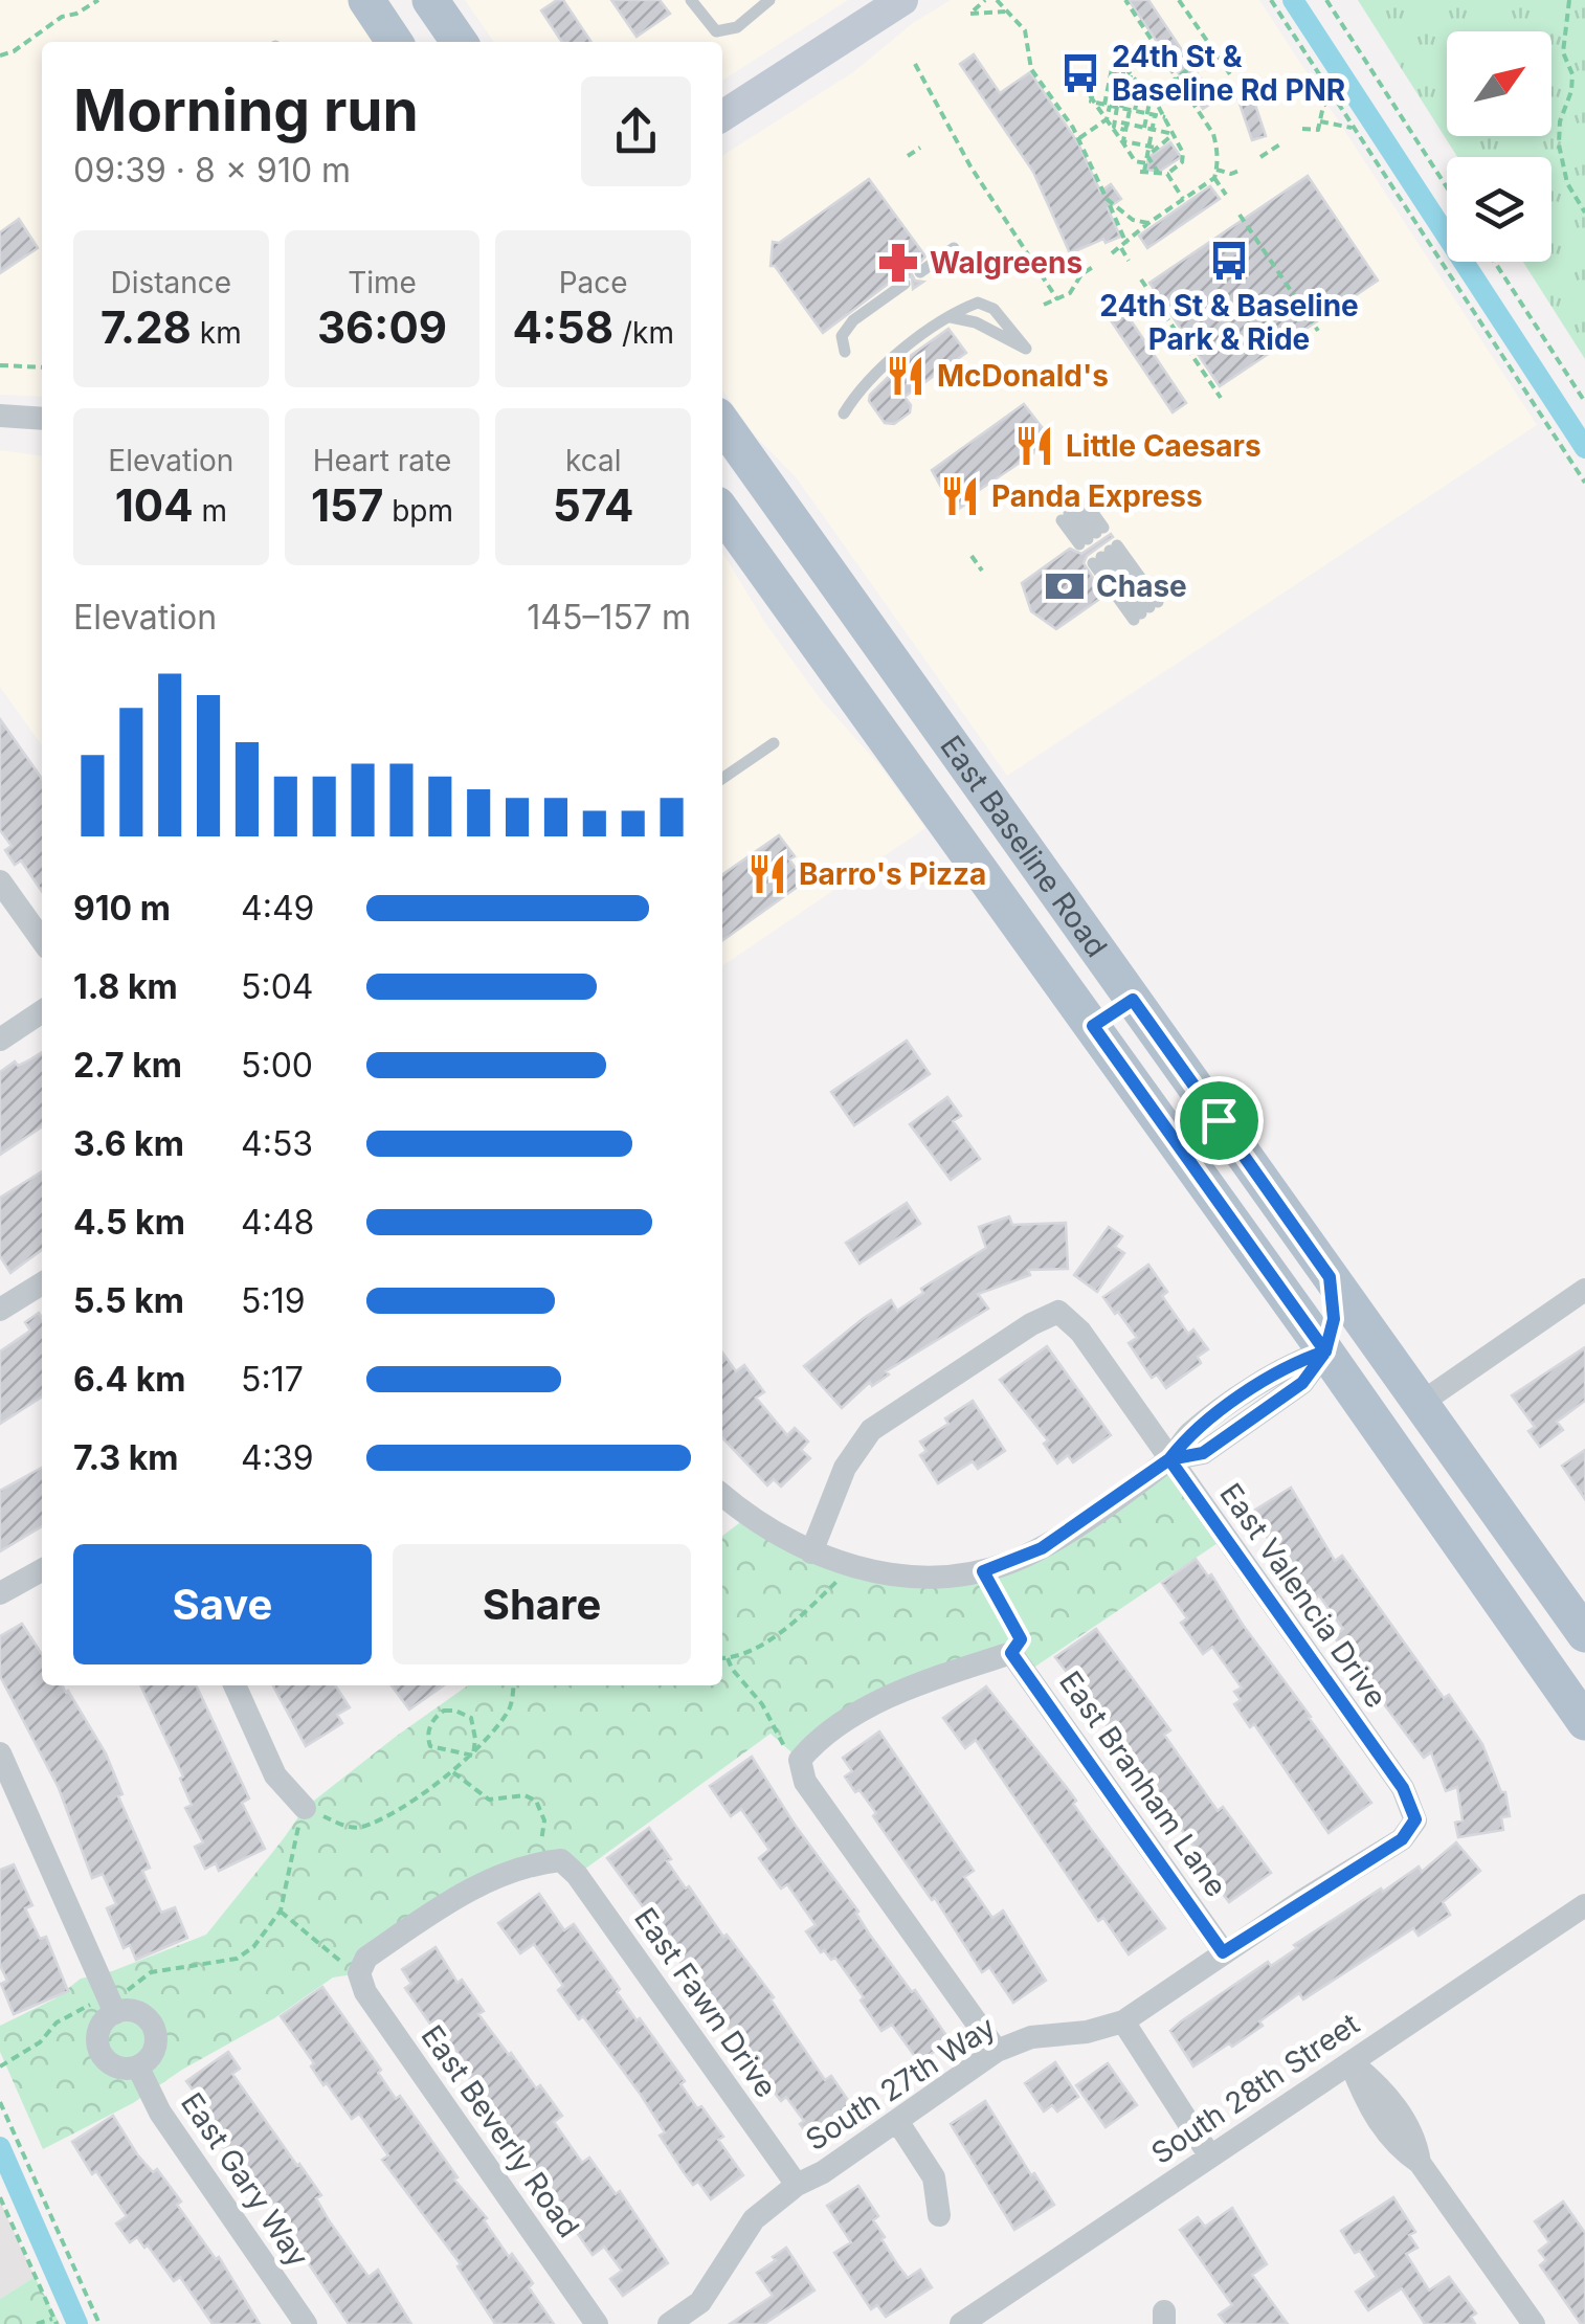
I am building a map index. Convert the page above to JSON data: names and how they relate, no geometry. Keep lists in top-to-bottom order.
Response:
{
  "streets": {
    "main road": ["East Baseline Road"],
    "street": [
      "East Valencia Drive",
      "East Branham Lane",
      "East Fawn Drive",
      "South 27th Way",
      "South 28th Street",
      "East Beverly Road",
      "East Gary Way"
    ]
  },
  "crossings": [
    ["East Valencia Drive", "South 27th Way"],
    ["East Branham Lane", "South 27th Way"],
    ["East Fawn Drive", "South 27th Way"]
  ],
  "places": {
    "bus stop": ["24th St & Baseline Rd PNR", "24th St & Baseline Park & Ride"],
    "pharmacy": ["Walgreens"],
    "restaurant": [
      "McDonald's",
      "Little Caesars",
      "Panda Express",
      "Barro's Pizza"
    ],
    "bank": ["Chase"]
  },
  "north": "top right",
  "page": {
    "heading": ["Morning run", "09:39 · 8 × 910 m"],
    "stats": [
      ["Distance", "7.28 km"],
      ["Time", "36:09"],
      ["Pace", "4:58 /km"],
      ["Elevation", "104 m"],
      ["Heart rate", "157 bpm"],
      ["kcal", "574"]
    ],
    "chart": ["Elevation", "145–157 m"],
    "list": [
      {
        "name": "910 m",
        "note": "4:49"
      },
      {
        "name": "1.8 km",
        "note": "5:04"
      },
      {
        "name": "2.7 km",
        "note": "5:00"
      },
      {
        "name": "3.6 km",
        "note": "4:53"
      },
      {
        "name": "4.5 km",
        "note": "4:48"
      },
      {
        "name": "5.5 km",
        "note": "5:19"
      },
      {
        "name": "6.4 km",
        "note": "5:17"
      },
      {
        "name": "7.3 km",
        "note": "4:39"
      }
    ],
    "buttons": ["Save", "Share"]
  }
}
